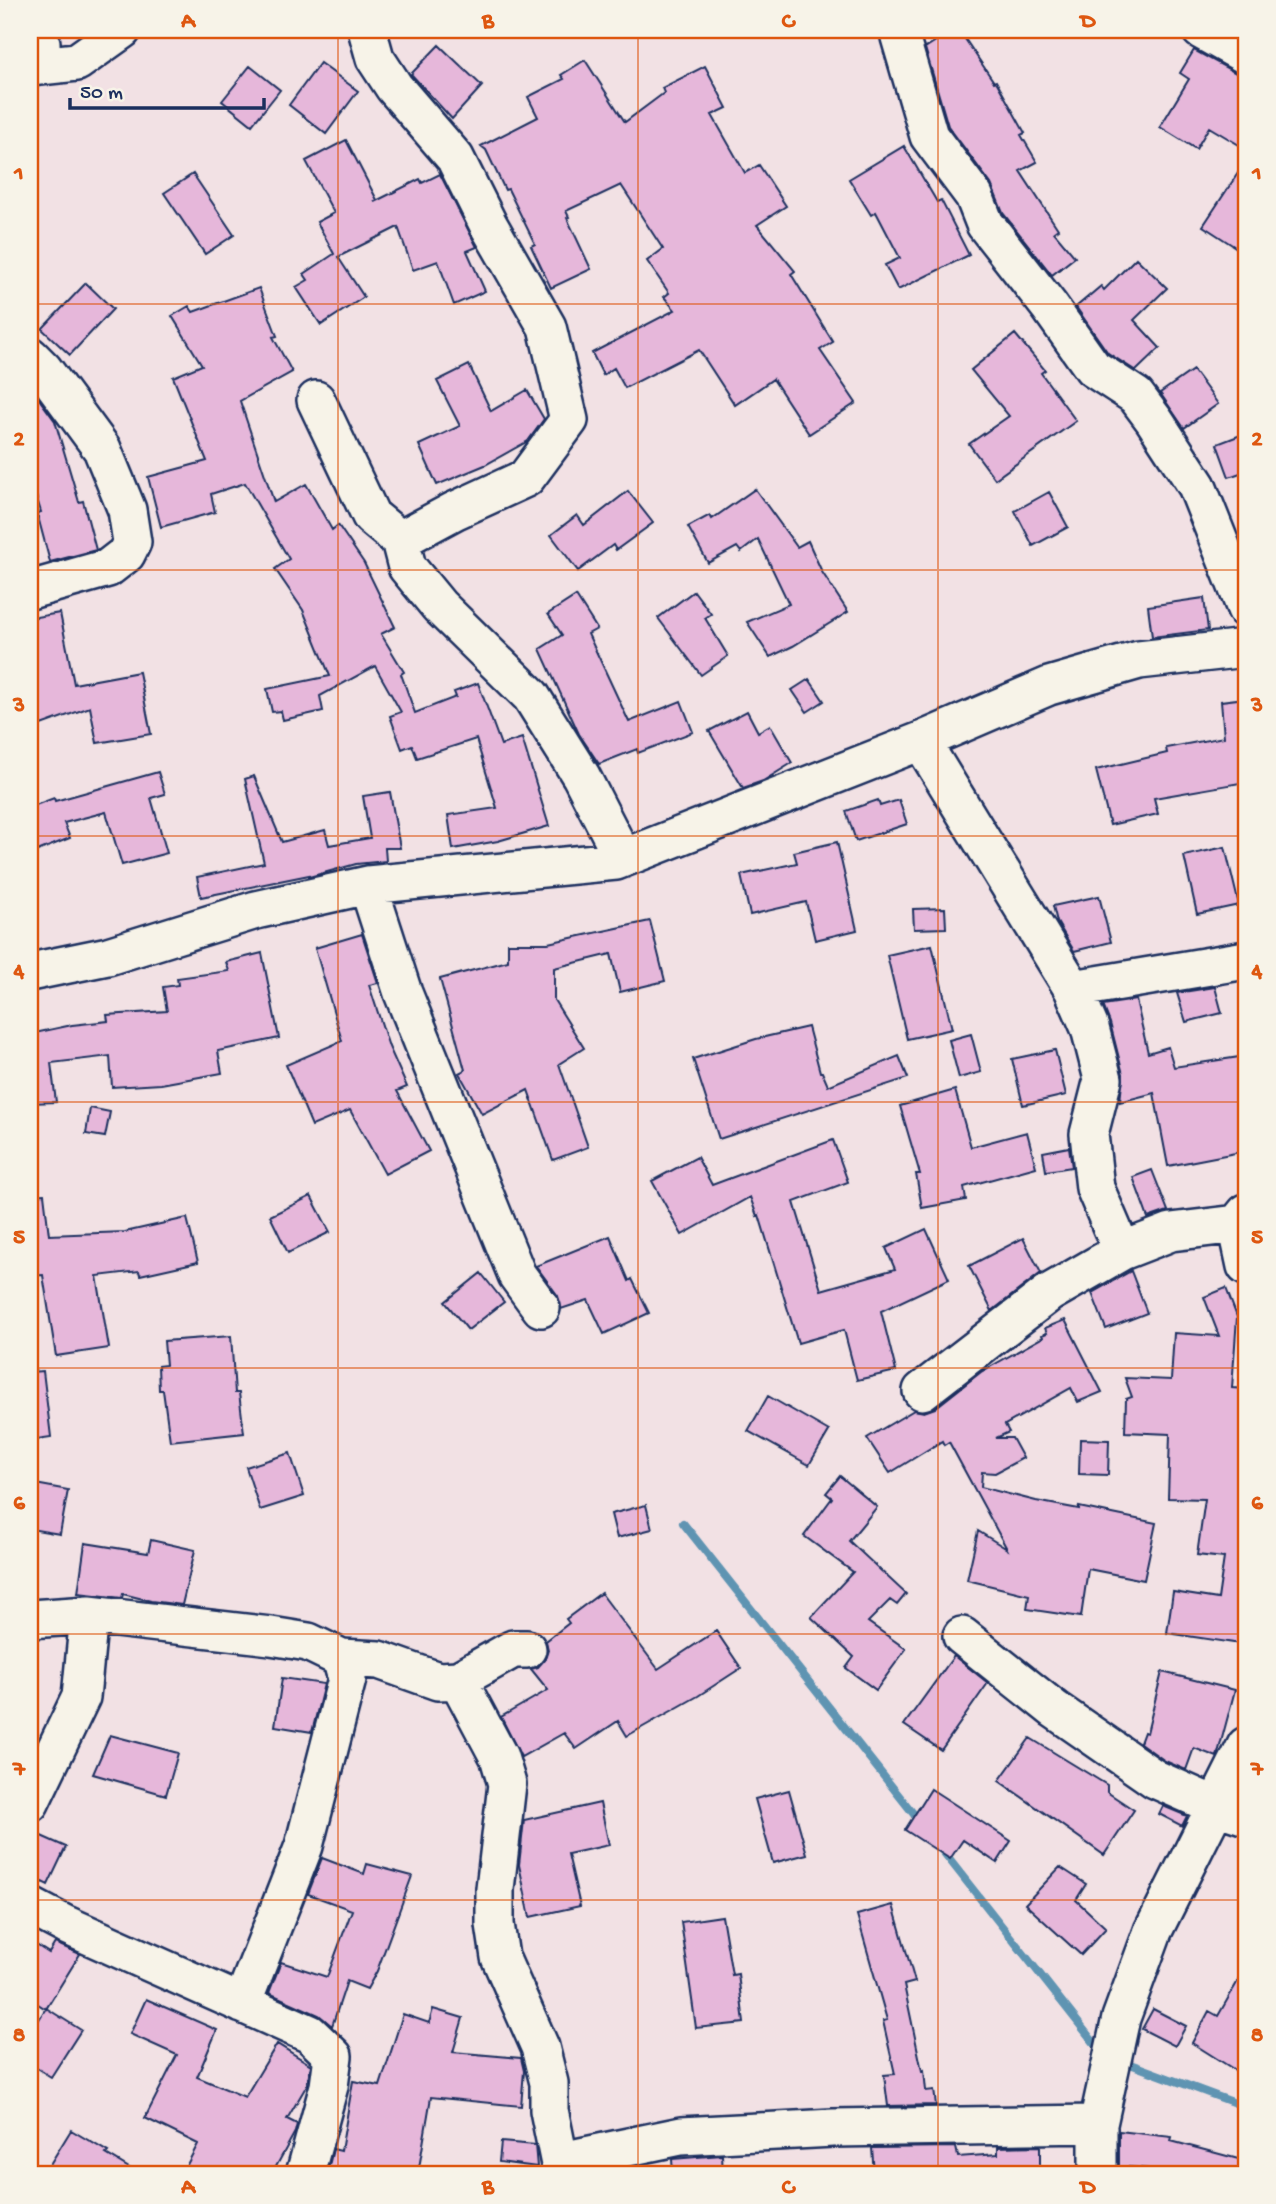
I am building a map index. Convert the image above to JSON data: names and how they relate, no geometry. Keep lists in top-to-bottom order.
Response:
{
  "scale_bar": "50 m",
  "grid": {
    "columns": [
      "A",
      "B",
      "C",
      "D"
    ],
    "rows": [
      "1",
      "2",
      "3",
      "4",
      "5",
      "6",
      "7",
      "8"
    ]
  }
}
